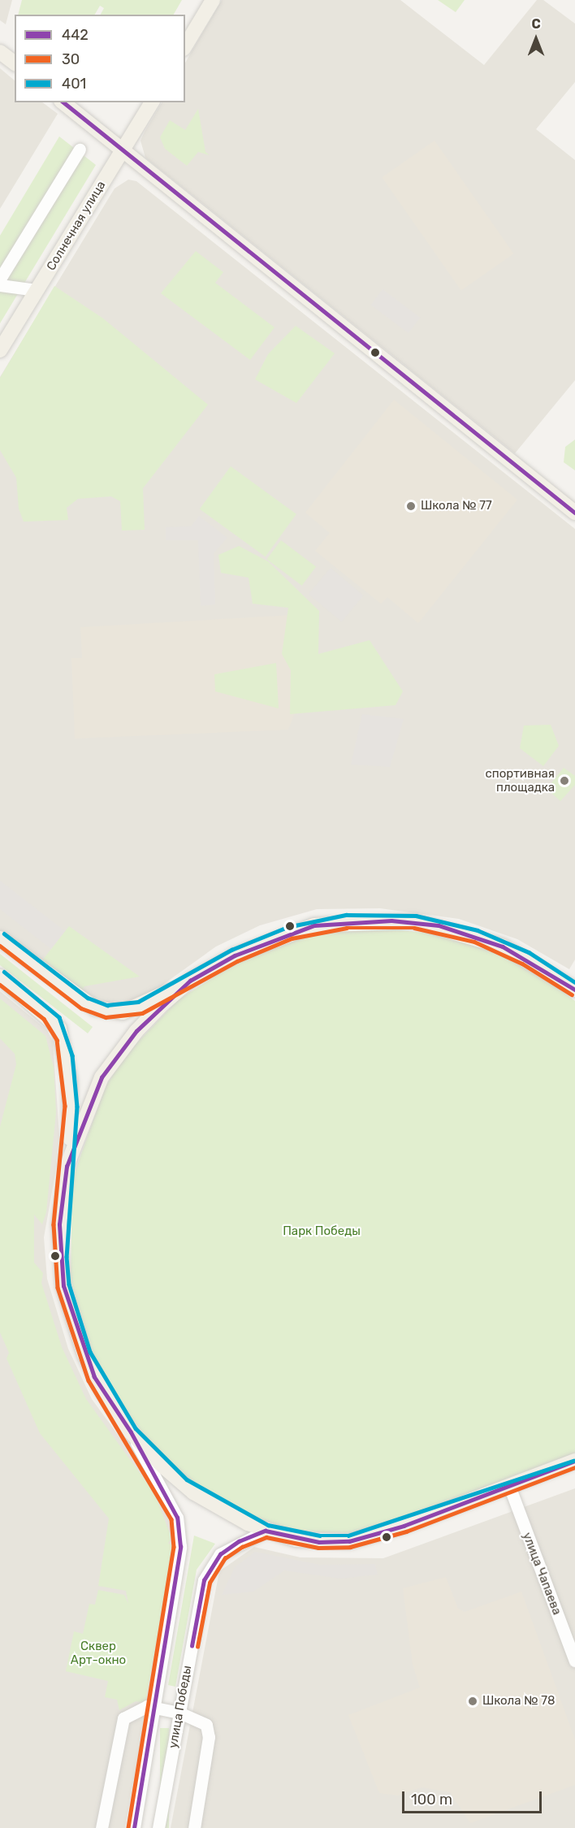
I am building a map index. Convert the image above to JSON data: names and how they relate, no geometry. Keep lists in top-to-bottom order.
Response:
{
  "streets": {
    "main road": ["Солнечная улица"],
    "street": ["улица Чапаева", "улица Победы"]
  },
  "parks": ["Парк Победы", "Сквер Арт-окно"],
  "places": ["Школа № 77", "спортивная площадка", "Школа № 78"],
  "lines": ["transit line 442", "transit line 401", "transit line 30"],
  "legend": ["442", "30", "401"],
  "scale_bar": "100 m",
  "north": "top"
}
